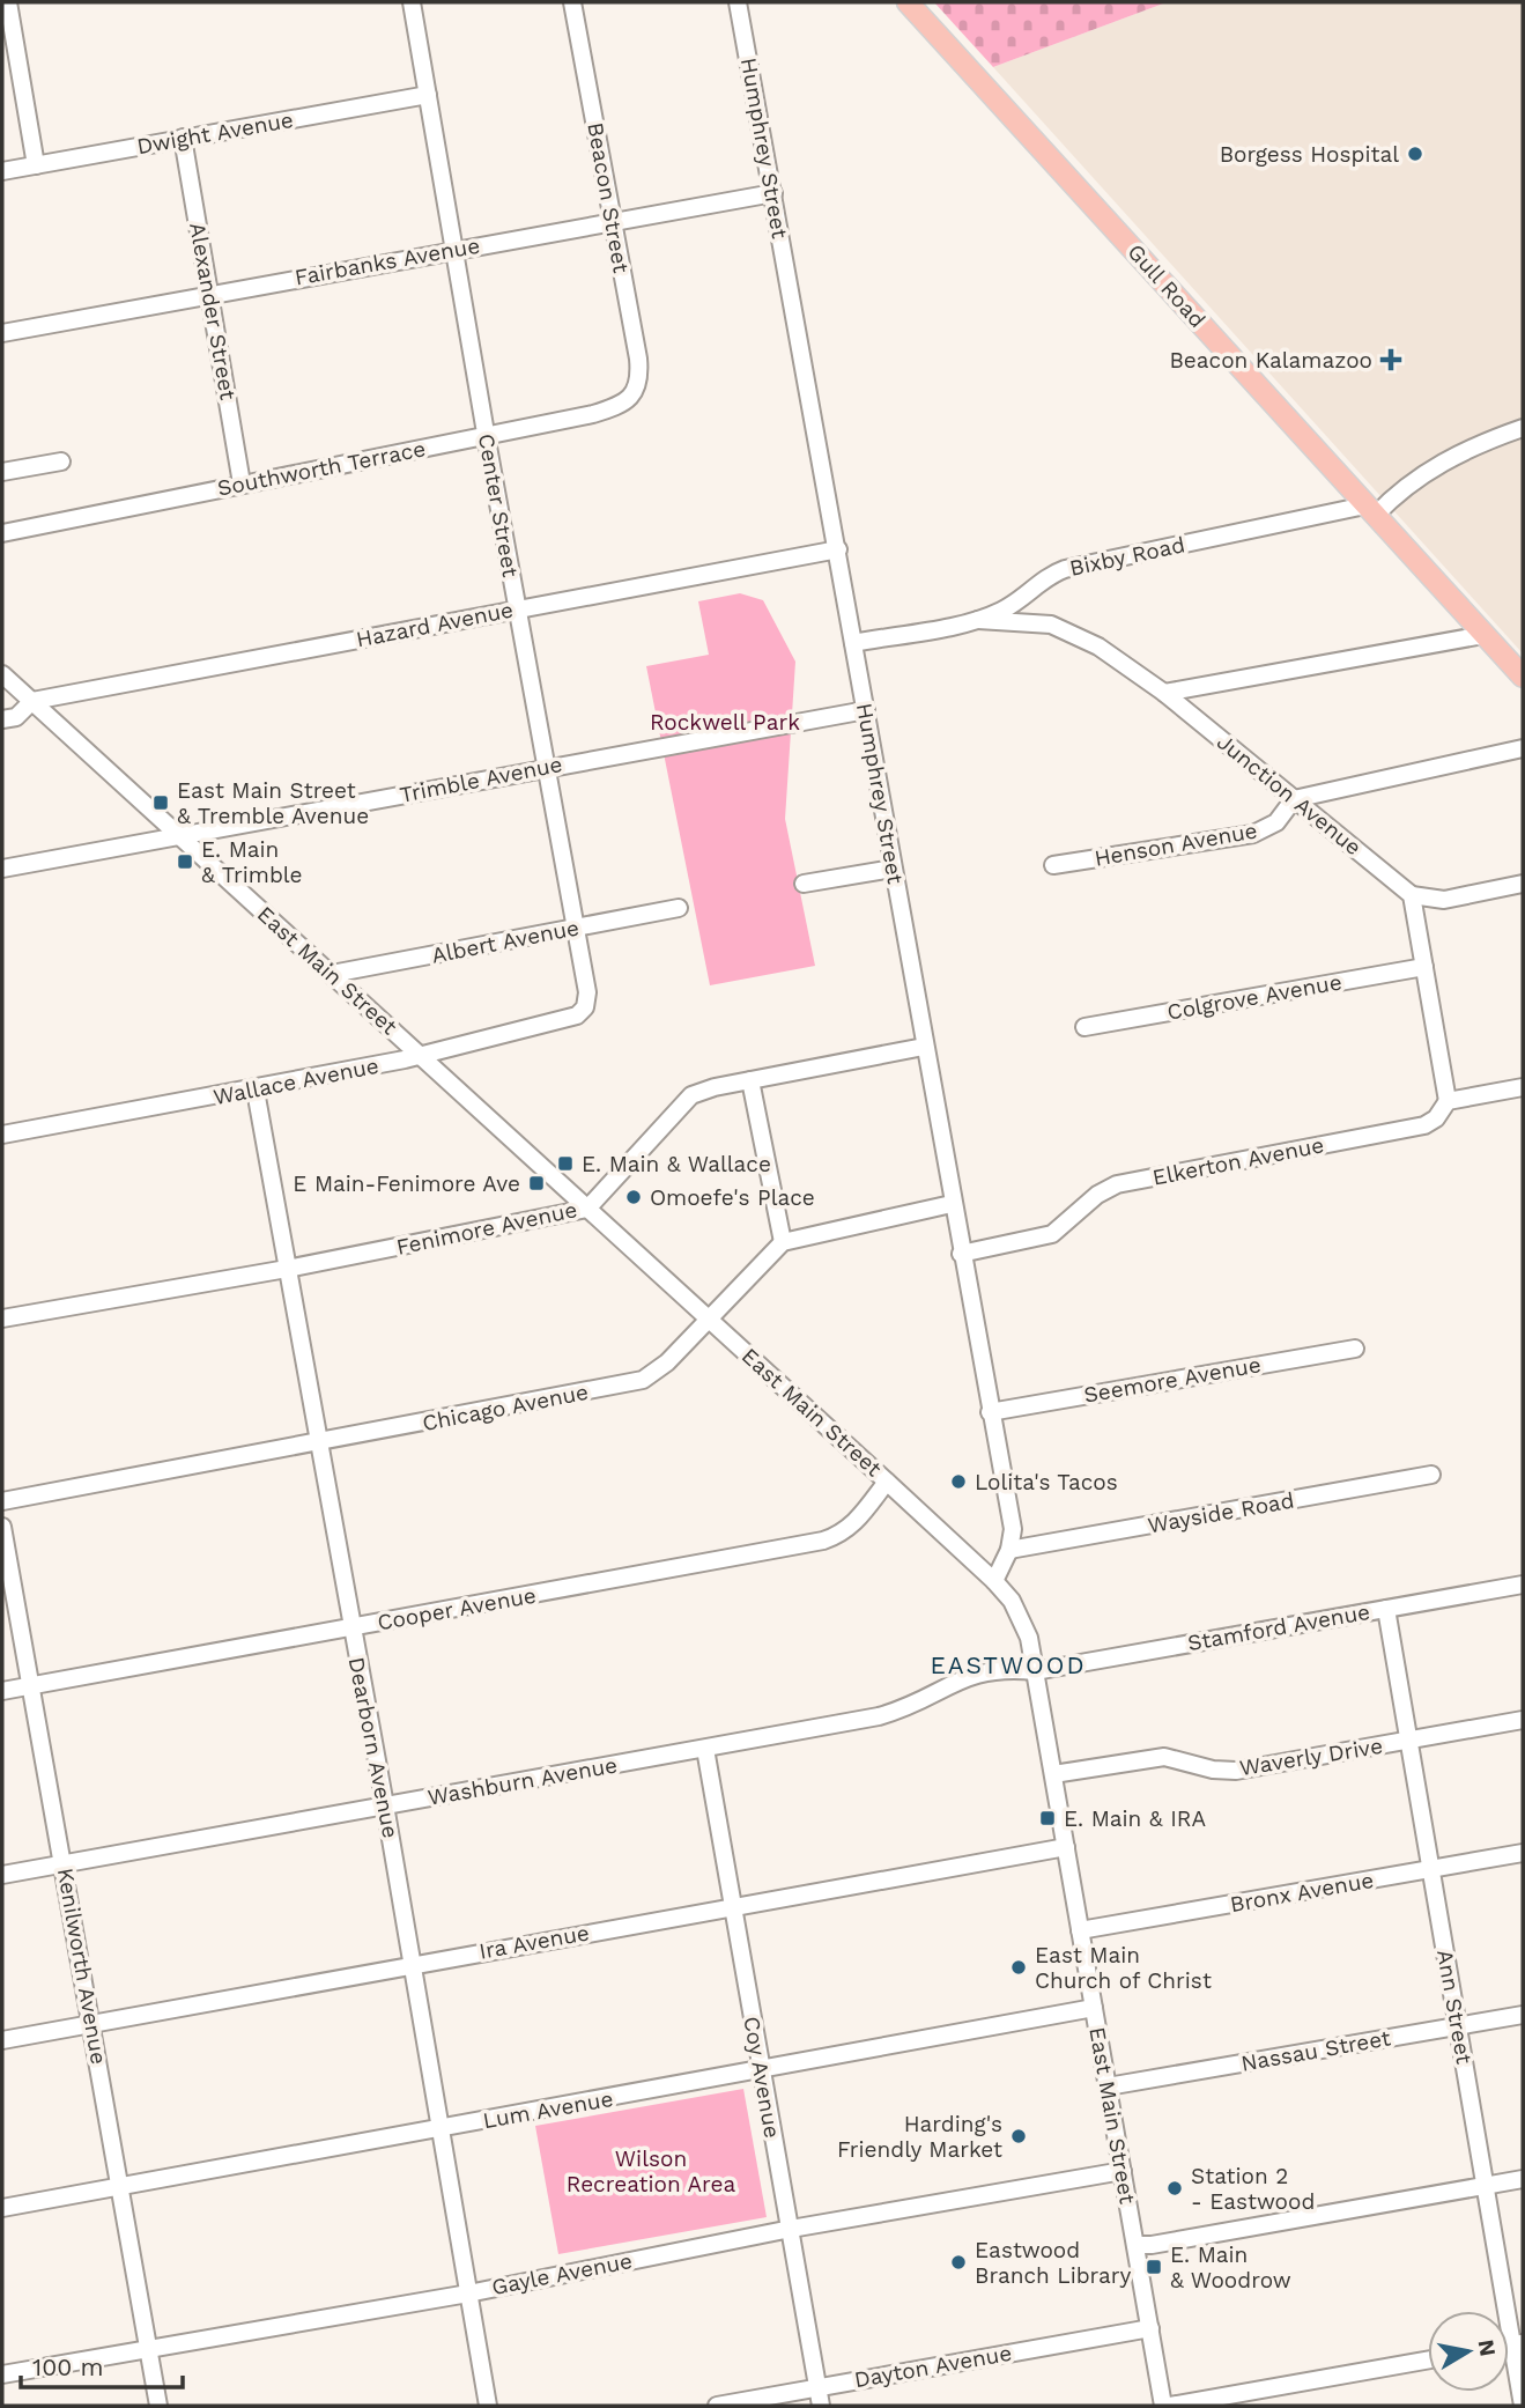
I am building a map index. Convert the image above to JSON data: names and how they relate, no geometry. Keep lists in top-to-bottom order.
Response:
{
  "streets": {
    "main road": ["Gull Road"],
    "street": [
      "Dwight Avenue",
      "Humphrey Street",
      "Beacon Street",
      "Fairbanks Avenue",
      "Alexander Street",
      "Southworth Terrace",
      "Center Street",
      "Bixby Road",
      "Hazard Avenue",
      "Trimble Avenue",
      "Junction Avenue",
      "Henson Avenue",
      "Albert Avenue",
      "East Main Street",
      "Colgrove Avenue",
      "Wallace Avenue",
      "Elkerton Avenue",
      "Fenimore Avenue",
      "Seemore Avenue",
      "Chicago Avenue",
      "Wayside Road",
      "Cooper Avenue",
      "Stamford Avenue",
      "Dearborn Avenue",
      "Waverly Drive",
      "Washburn Avenue",
      "Bronx Avenue",
      "Ira Avenue",
      "Kenilworth Avenue",
      "Ann Street",
      "Nassau Street",
      "Coy Avenue",
      "Lum Avenue",
      "Gayle Avenue",
      "Dayton Avenue"
    ]
  },
  "crossings": [
    ["Dwight Avenue", "Alexander Street"],
    ["Dwight Avenue", "Center Street"],
    ["Humphrey Street", "Fairbanks Avenue"],
    ["Humphrey Street", "Bixby Road"],
    ["Humphrey Street", "Hazard Avenue"],
    ["Humphrey Street", "Trimble Avenue"],
    ["Humphrey Street", "East Main Street"],
    ["Humphrey Street", "Elkerton Avenue"],
    ["Humphrey Street", "Fenimore Avenue"],
    ["Humphrey Street", "Seemore Avenue"],
    ["Humphrey Street", "Wayside Road"],
    ["Beacon Street", "Fairbanks Avenue"],
    ["Beacon Street", "Southworth Terrace"],
    ["Fairbanks Avenue", "Alexander Street"],
    ["Fairbanks Avenue", "Center Street"],
    ["Gull Road", "Bixby Road"],
    ["Alexander Street", "Southworth Terrace"],
    ["Southworth Terrace", "Center Street"],
    ["Center Street", "Hazard Avenue"],
    ["Center Street", "Trimble Avenue"],
    ["Center Street", "Albert Avenue"],
    ["Center Street", "Wallace Avenue"],
    ["Bixby Road", "Junction Avenue"],
    ["Hazard Avenue", "East Main Street"],
    ["Trimble Avenue", "East Main Street"],
    ["Junction Avenue", "Henson Avenue"],
    ["Albert Avenue", "East Main Street"],
    ["East Main Street", "Wallace Avenue"],
    ["East Main Street", "Fenimore Avenue"],
    ["East Main Street", "Chicago Avenue"],
    ["East Main Street", "Cooper Avenue"],
    ["East Main Street", "Stamford Avenue"],
    ["East Main Street", "Waverly Drive"],
    ["East Main Street", "Washburn Avenue"],
    ["East Main Street", "Bronx Avenue"],
    ["East Main Street", "Ira Avenue"],
    ["East Main Street", "Nassau Street"],
    ["East Main Street", "Lum Avenue"],
    ["East Main Street", "Gayle Avenue"],
    ["East Main Street", "Dayton Avenue"],
    ["Wallace Avenue", "Dearborn Avenue"],
    ["Fenimore Avenue", "Dearborn Avenue"],
    ["Chicago Avenue", "Dearborn Avenue"],
    ["Cooper Avenue", "Dearborn Avenue"],
    ["Cooper Avenue", "Kenilworth Avenue"],
    ["Stamford Avenue", "Washburn Avenue"],
    ["Stamford Avenue", "Ann Street"],
    ["Dearborn Avenue", "Washburn Avenue"],
    ["Dearborn Avenue", "Ira Avenue"],
    ["Dearborn Avenue", "Lum Avenue"],
    ["Dearborn Avenue", "Gayle Avenue"],
    ["Waverly Drive", "Ann Street"],
    ["Washburn Avenue", "Kenilworth Avenue"],
    ["Washburn Avenue", "Coy Avenue"],
    ["Bronx Avenue", "Ann Street"],
    ["Ira Avenue", "Kenilworth Avenue"],
    ["Ira Avenue", "Coy Avenue"],
    ["Kenilworth Avenue", "Lum Avenue"],
    ["Kenilworth Avenue", "Gayle Avenue"],
    ["Ann Street", "Nassau Street"],
    ["Coy Avenue", "Lum Avenue"],
    ["Coy Avenue", "Gayle Avenue"],
    ["Coy Avenue", "Dayton Avenue"]
  ],
  "districts": ["EASTWOOD"],
  "parks": ["Rockwell Park", "Wilson Recreation Area"],
  "places": {
    "other": [
      "Borgess Hospital",
      "Omoefe's Place",
      "Lolita's Tacos",
      "East Main Church of Christ",
      "Harding's Friendly Market",
      "Station 2 - Eastwood",
      "Eastwood Branch Library"
    ],
    "health": ["Beacon Kalamazoo"],
    "transit": [
      "East Main Street & Tremble Avenue",
      "E. Main & Trimble",
      "E. Main & Wallace",
      "E Main-Fenimore Ave",
      "E. Main & IRA",
      "E. Main & Woodrow"
    ]
  },
  "scale_bar": "100 m",
  "north": "right"
}
